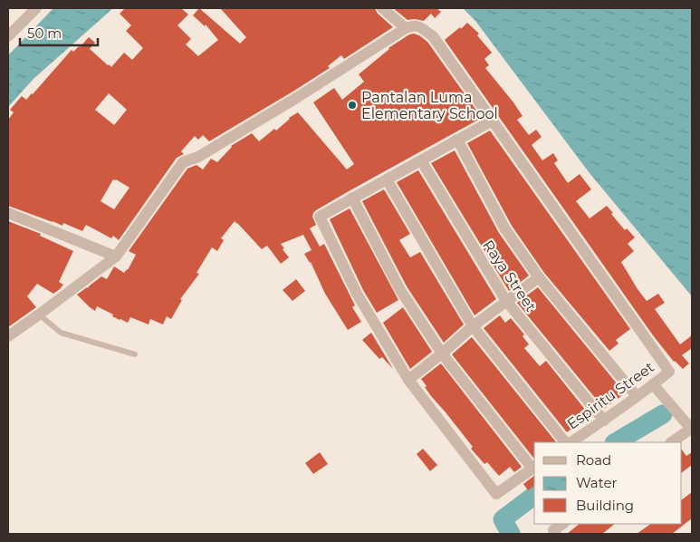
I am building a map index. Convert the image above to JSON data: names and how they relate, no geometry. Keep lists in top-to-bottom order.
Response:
{
  "streets": {
    "street": ["Raya Street", "Espiritu Street"]
  },
  "crossings": [
    ["Raya Street", "Espiritu Street"]
  ],
  "places": ["Pantalan Luma Elementary School"],
  "legend": ["Road", "Water", "Building"],
  "scale_bar": "50 m"
}
